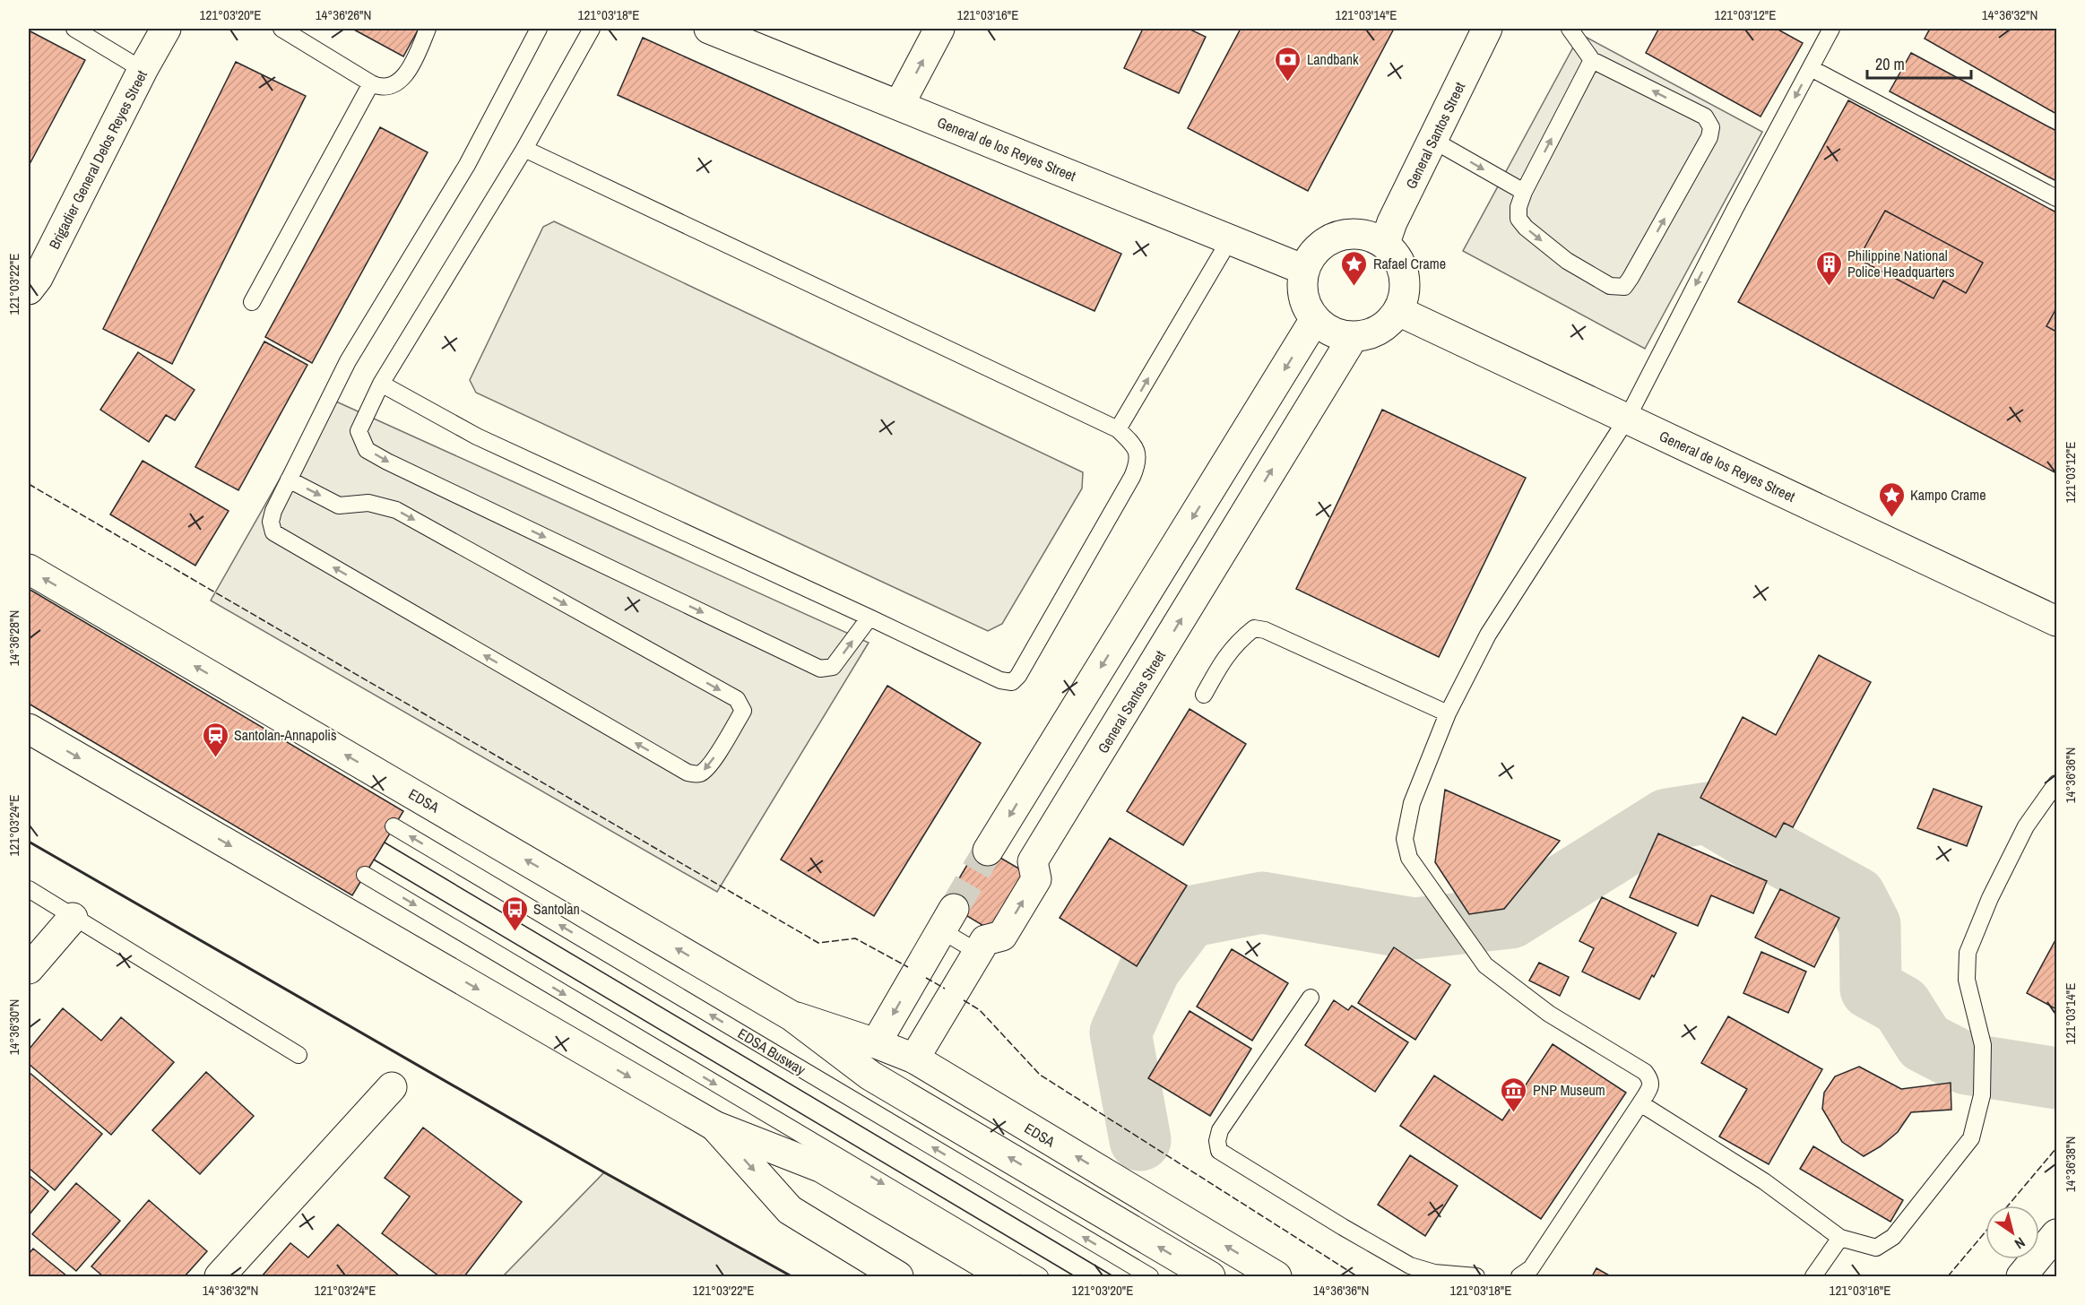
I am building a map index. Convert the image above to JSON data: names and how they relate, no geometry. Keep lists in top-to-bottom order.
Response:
{
  "streets": {
    "main road": [
      "General Santos Street",
      "General de los Reyes Street",
      "Brigadier General Delos Reyes Street",
      "EDSA"
    ],
    "lane": ["EDSA Busway"]
  },
  "crossings": [
    ["General Santos Street", "General de los Reyes Street"],
    ["General Santos Street", "EDSA"]
  ],
  "places": {
    "bank": ["Landbank"],
    "place": ["Rafael Crame", "Kampo Crame"],
    "building": ["Philippine National Police Headquarters"],
    "station": ["Santolan-Annapolis"],
    "bus stop": ["Santolan"],
    "museum": ["PNP Museum"]
  },
  "scale_bar": "20 m",
  "north": "bottom right",
  "coordinates": [
    "121°03'20\"E",
    "14°36'26\"N",
    "121°03'18\"E",
    "121°03'16\"E",
    "121°03'14\"E",
    "121°03'12\"E",
    "14°36'32\"N",
    "121°03'22\"E",
    "14°36'28\"N",
    "14°36'36\"N",
    "121°03'24\"E",
    "14°36'30\"N",
    "14°36'38\"N"
  ]
}
